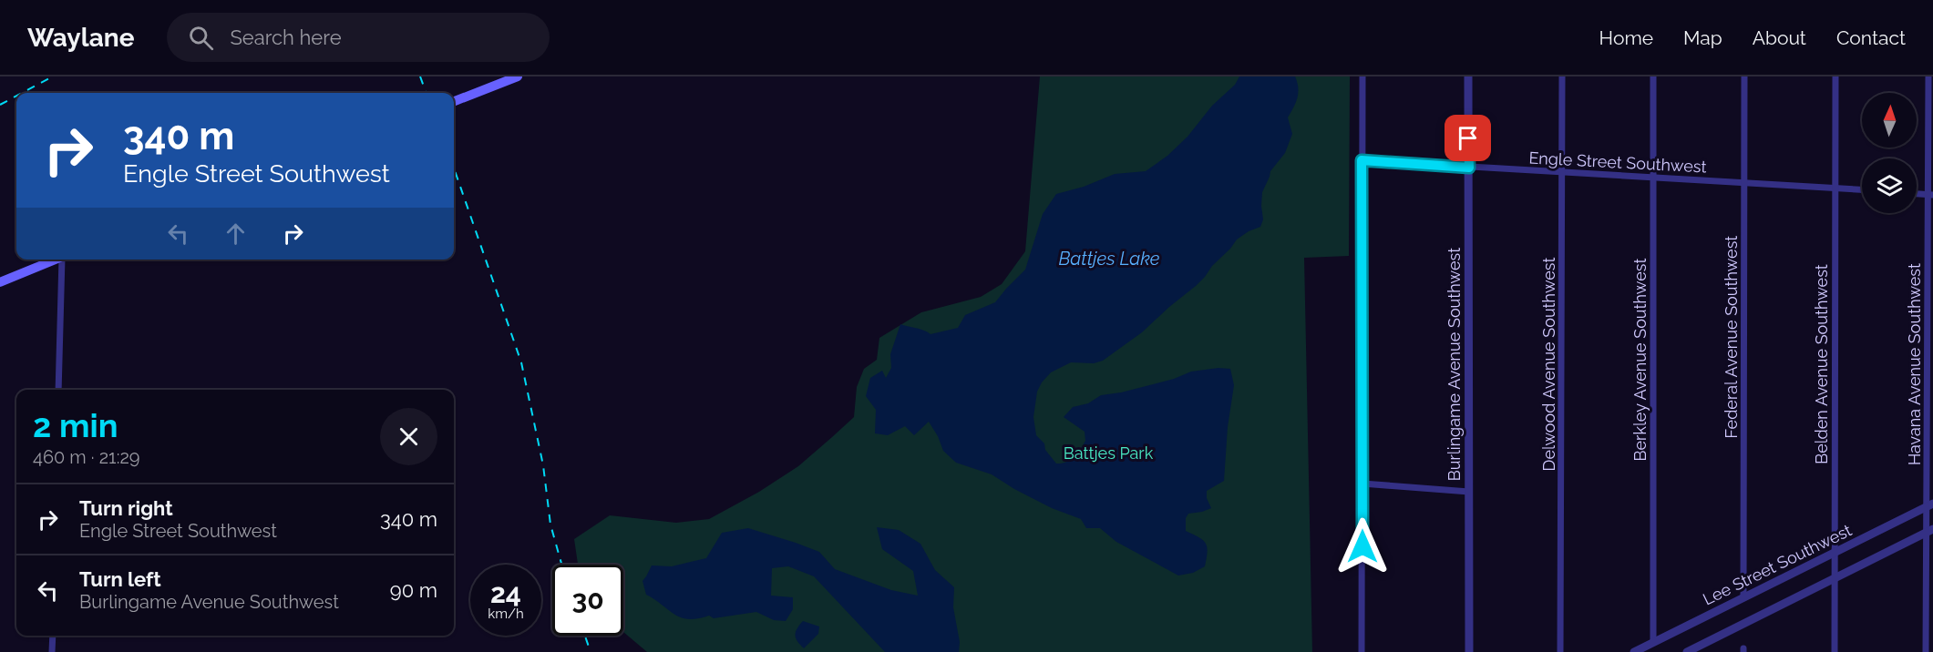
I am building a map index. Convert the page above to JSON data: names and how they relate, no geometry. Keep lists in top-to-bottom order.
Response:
{
  "streets": {
    "street": [
      "Engle Street Southwest",
      "Federal Avenue Southwest",
      "Berkley Avenue Southwest",
      "Burlingame Avenue Southwest",
      "Delwood Avenue Southwest",
      "Belden Avenue Southwest",
      "Havana Avenue Southwest",
      "Lee Street Southwest"
    ]
  },
  "crossings": [
    ["Engle Street Southwest", "Federal Avenue Southwest"],
    ["Engle Street Southwest", "Berkley Avenue Southwest"],
    ["Engle Street Southwest", "Burlingame Avenue Southwest"],
    ["Engle Street Southwest", "Delwood Avenue Southwest"],
    ["Engle Street Southwest", "Belden Avenue Southwest"],
    ["Federal Avenue Southwest", "Lee Street Southwest"],
    ["Berkley Avenue Southwest", "Lee Street Southwest"],
    ["Belden Avenue Southwest", "Lee Street Southwest"],
    ["Havana Avenue Southwest", "Lee Street Southwest"]
  ],
  "water": ["Battjes Lake"],
  "parks": ["Battjes Park"],
  "north": "top",
  "page": {
    "header": "Waylane",
    "search": "Search here",
    "nav": [
      "Home",
      "Map",
      "About",
      "Contact"
    ],
    "turn": ["340 m", "Engle Street Southwest"],
    "heading": ["2 min", "460 m · 21:29"],
    "list": [
      {
        "name": "Turn right",
        "note": "Engle Street Southwest",
        "value": "340 m"
      },
      {
        "name": "Turn left",
        "note": "Burlingame Avenue Southwest",
        "value": "90 m"
      }
    ],
    "speed": "24 km/h",
    "limit": "30"
  }
}
